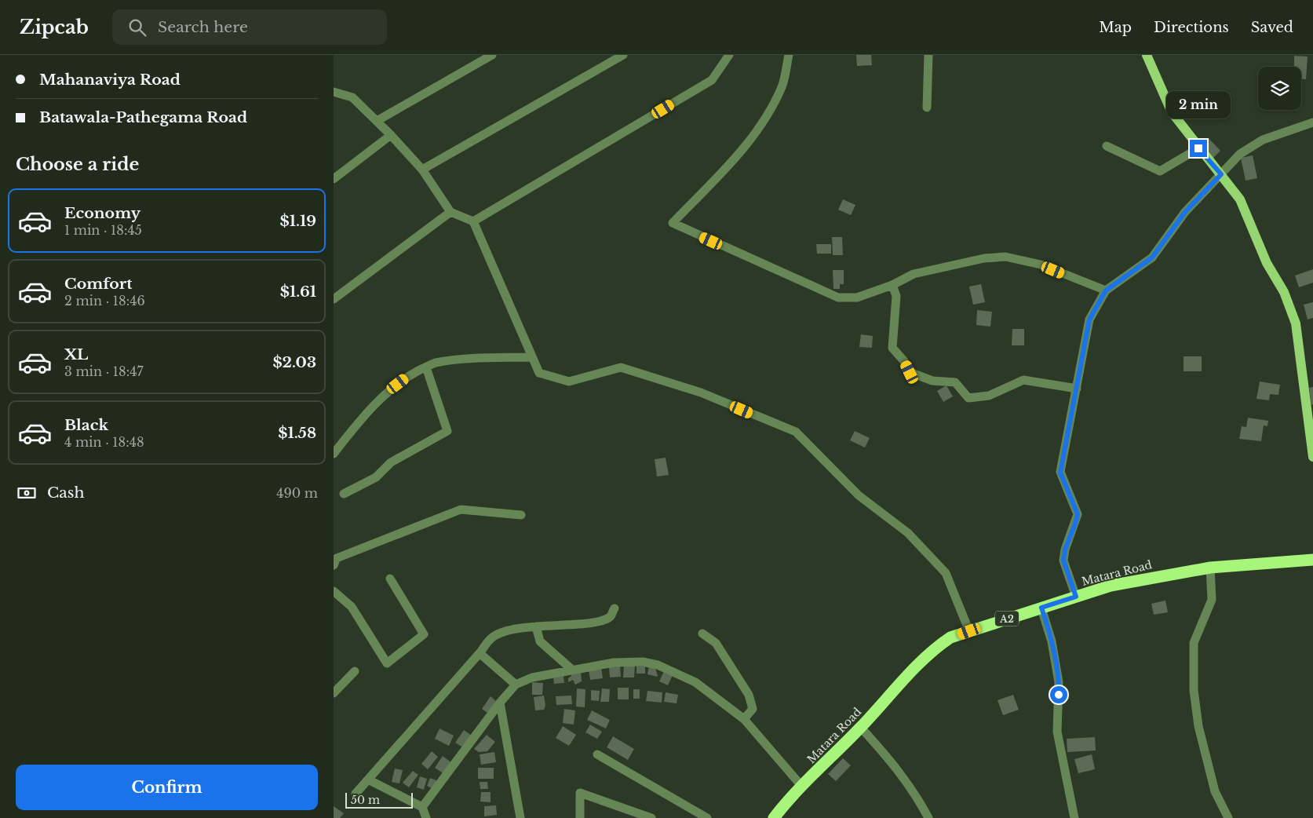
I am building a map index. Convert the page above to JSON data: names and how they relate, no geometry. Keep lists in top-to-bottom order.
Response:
{
  "streets": {
    "highway": ["Matara Road", "A2"]
  },
  "scale_bar": "50 m",
  "page": {
    "header": "Zipcab",
    "search": "Search here",
    "nav": ["Map", "Directions", "Saved"],
    "banner": ["Mahanaviya Road", "Batawala-Pathegama Road"],
    "bubble": "2 min",
    "heading": "Choose a ride",
    "list": [
      {
        "name": "Economy",
        "note": "1 min · 18:45",
        "value": "$1.19"
      },
      {
        "name": "Comfort",
        "note": "2 min · 18:46",
        "value": "$1.61"
      },
      {
        "name": "XL",
        "note": "3 min · 18:47",
        "value": "$2.03"
      },
      {
        "name": "Black",
        "note": "4 min · 18:48",
        "value": "$1.58"
      }
    ],
    "pay": ["Cash", "490 m"],
    "buttons": "Confirm",
    "scale": "50 m"
  }
}
